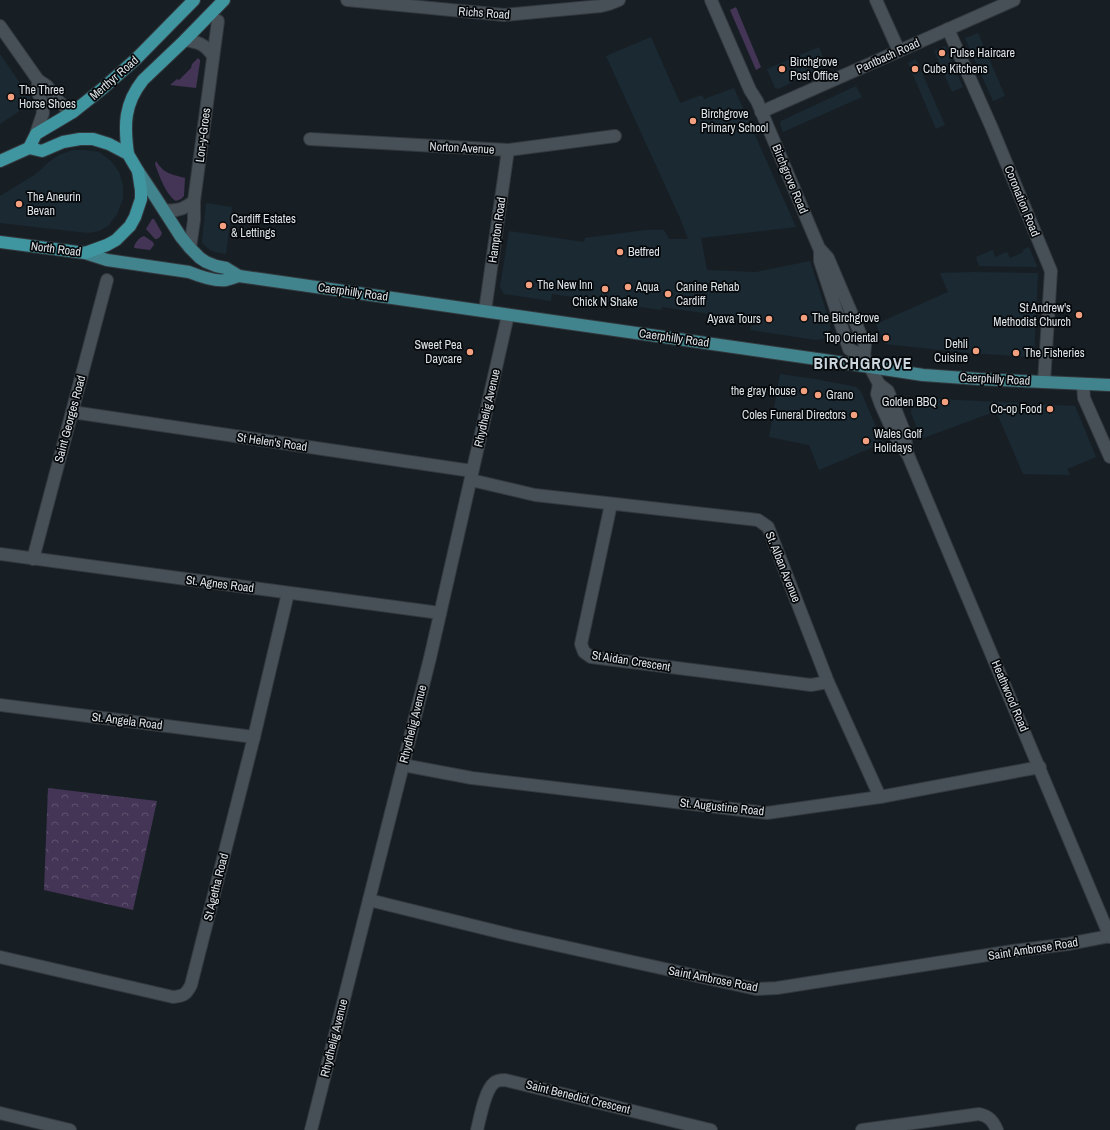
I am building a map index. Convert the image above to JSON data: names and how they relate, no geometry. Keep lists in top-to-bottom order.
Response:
{
  "streets": {
    "highway": ["Merthyr Road", "North Road"],
    "main road": ["Caerphilly Road"],
    "street": [
      "Richs Road",
      "Pantbach Road",
      "Lon-y-Groes",
      "Norton Avenue",
      "Birchgrove Road",
      "Coronation Road",
      "Hampton Road",
      "Rhydhelig Avenue",
      "Saint Georges Road",
      "St Helen's Road",
      "St. Alban Avenue",
      "St. Agnes Road",
      "St Aidan Crescent",
      "Heathwood Road",
      "St. Angela Road",
      "St. Augustine Road",
      "St Agetha Road",
      "Saint Ambrose Road",
      "Saint Benedict Crescent"
    ]
  },
  "crossings": [
    ["Pantbach Road", "Birchgrove Road"],
    ["Pantbach Road", "Coronation Road"],
    ["Merthyr Road", "North Road"],
    ["Lon-y-Groes", "Caerphilly Road"],
    ["Norton Avenue", "Hampton Road"],
    ["Birchgrove Road", "Caerphilly Road"],
    ["Birchgrove Road", "Heathwood Road"],
    ["Coronation Road", "Caerphilly Road"],
    ["Hampton Road", "Caerphilly Road"],
    ["North Road", "Caerphilly Road"],
    ["Caerphilly Road", "Rhydhelig Avenue"],
    ["Caerphilly Road", "Heathwood Road"],
    ["Rhydhelig Avenue", "St Helen's Road"],
    ["Rhydhelig Avenue", "St. Alban Avenue"],
    ["Rhydhelig Avenue", "St. Agnes Road"],
    ["Rhydhelig Avenue", "St. Augustine Road"],
    ["Rhydhelig Avenue", "Saint Ambrose Road"],
    ["Saint Georges Road", "St Helen's Road"],
    ["Saint Georges Road", "St. Agnes Road"],
    ["St Helen's Road", "St. Alban Avenue"],
    ["St. Alban Avenue", "St Aidan Crescent"],
    ["St. Alban Avenue", "St. Augustine Road"],
    ["St. Agnes Road", "St Agetha Road"],
    ["Heathwood Road", "St. Augustine Road"],
    ["Heathwood Road", "Saint Ambrose Road"],
    ["St. Angela Road", "St Agetha Road"]
  ],
  "districts": ["BIRCHGROVE"],
  "places": [
    "Pulse Haircare",
    "Birchgrove Post Office",
    "Cube Kitchens",
    "The Three Horse Shoes",
    "Birchgrove Primary School",
    "The Aneurin Bevan",
    "Cardiff Estates & Lettings",
    "Betfred",
    "The New Inn",
    "Aqua",
    "Chick N Shake",
    "Canine Rehab Cardiff",
    "St Andrew's Methodist Church",
    "The Birchgrove",
    "Ayava Tours",
    "Top Oriental",
    "Dehli Cuisine",
    "Sweet Pea Daycare",
    "The Fisheries",
    "the gray house",
    "Grano",
    "Golden BBQ",
    "Co-op Food",
    "Coles Funeral Directors",
    "Wales Golf Holidays"
  ]
}
